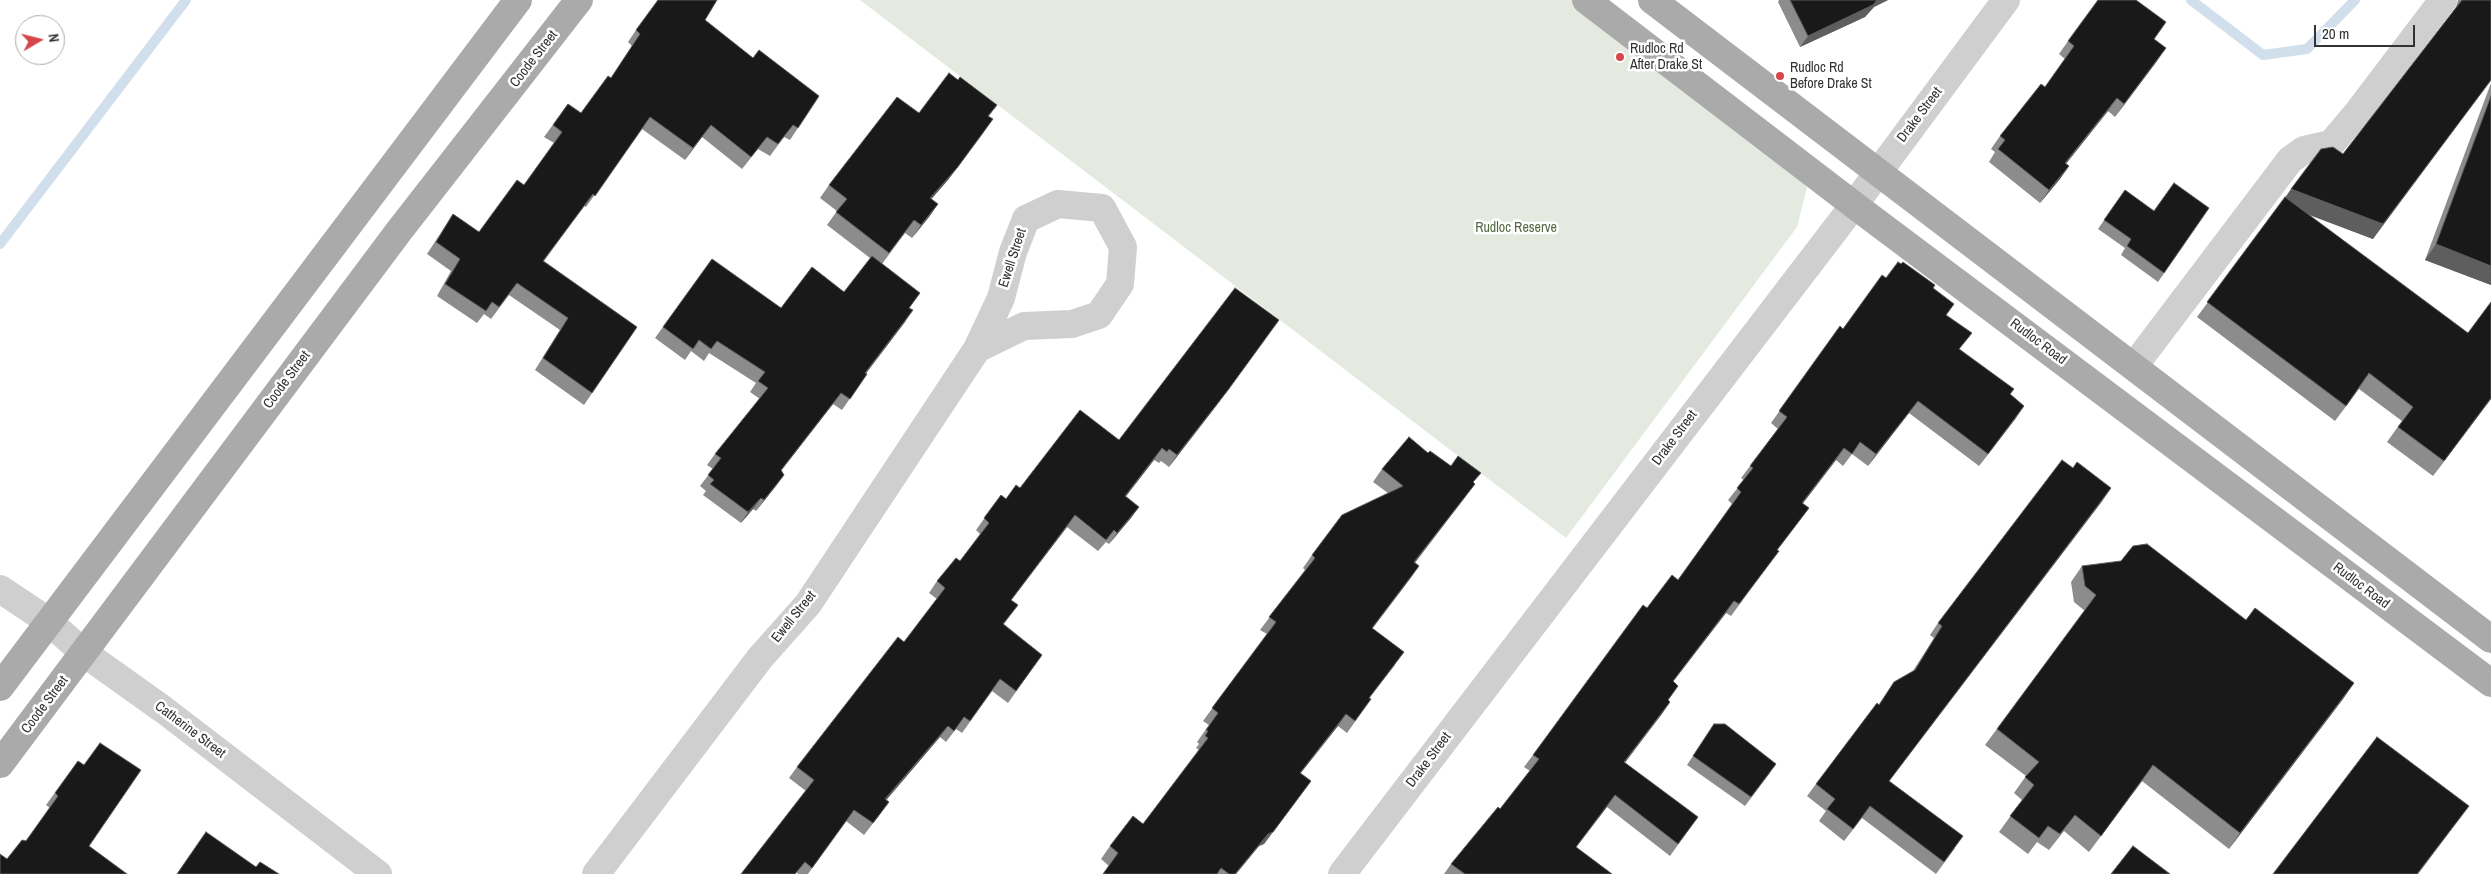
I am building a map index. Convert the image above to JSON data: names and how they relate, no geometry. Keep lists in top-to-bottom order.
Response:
{
  "streets": {
    "main road": ["Coode Street", "Rudloc Road"],
    "street": ["Drake Street", "Ewell Street", "Catherine Street"]
  },
  "crossings": [
    ["Coode Street", "Catherine Street"],
    ["Drake Street", "Rudloc Road"]
  ],
  "parks": ["Rudloc Reserve"],
  "places": ["Rudloc Rd After Drake St", "Rudloc Rd Before Drake St"],
  "scale_bar": "20 m",
  "north": "right"
}
